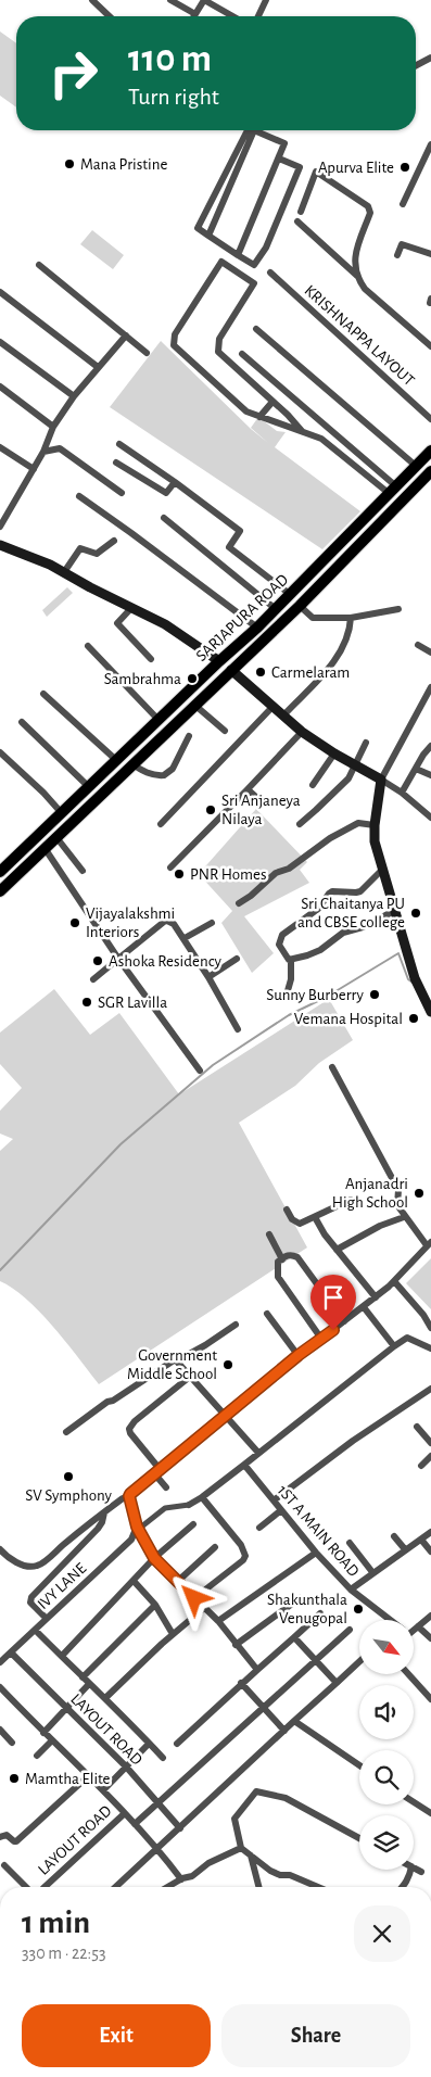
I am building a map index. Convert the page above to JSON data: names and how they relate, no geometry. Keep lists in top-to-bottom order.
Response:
{
  "streets": {
    "main road": ["SARJAPURA ROAD"],
    "street": [
      "KRISHNAPPA LAYOUT",
      "1ST A MAIN ROAD",
      "IVY LANE",
      "LAYOUT ROAD"
    ]
  },
  "crossings": [
    ["IVY LANE", "LAYOUT ROAD"]
  ],
  "places": [
    "Mana Pristine",
    "Apurva Elite",
    "Carmelaram",
    "Sambrahma",
    "Sri Anjaneya Nilaya",
    "PNR Homes",
    "Sri Chaitanya PU and CBSE college",
    "Vijayalakshmi Interiors",
    "Ashoka Residency",
    "Sunny Burberry",
    "SGR Lavilla",
    "Vemana Hospital",
    "Anjanadri High School",
    "Government Middle School",
    "SV Symphony",
    "Shakunthala Venugopal",
    "Mamtha Elite"
  ],
  "north": "bottom right",
  "page": {
    "turn": ["110 m", "Turn right"],
    "heading": ["1 min", "330 m · 22:53"],
    "buttons": ["Exit", "Share"]
  }
}
